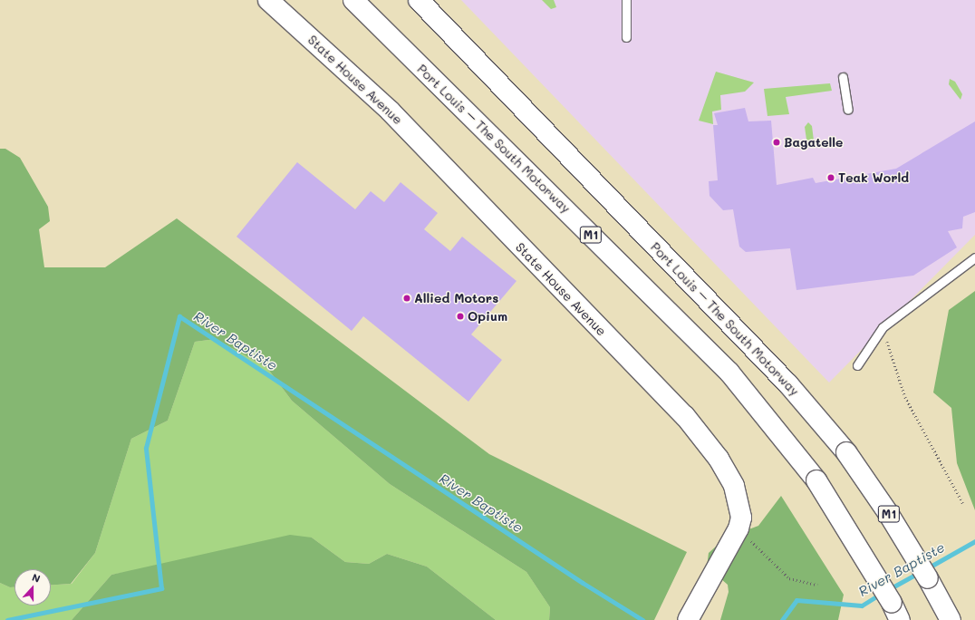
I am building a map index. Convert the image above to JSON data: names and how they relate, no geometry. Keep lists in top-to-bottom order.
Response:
{
  "streets": {
    "main road": ["State House Avenue", "Port Louis – The South Motorway", "M1"]
  },
  "water": ["River Baptiste"],
  "places": [
    "Bagatelle",
    "Teak World",
    "Allied Motors",
    "Opium"
  ],
  "north": "top"
}
